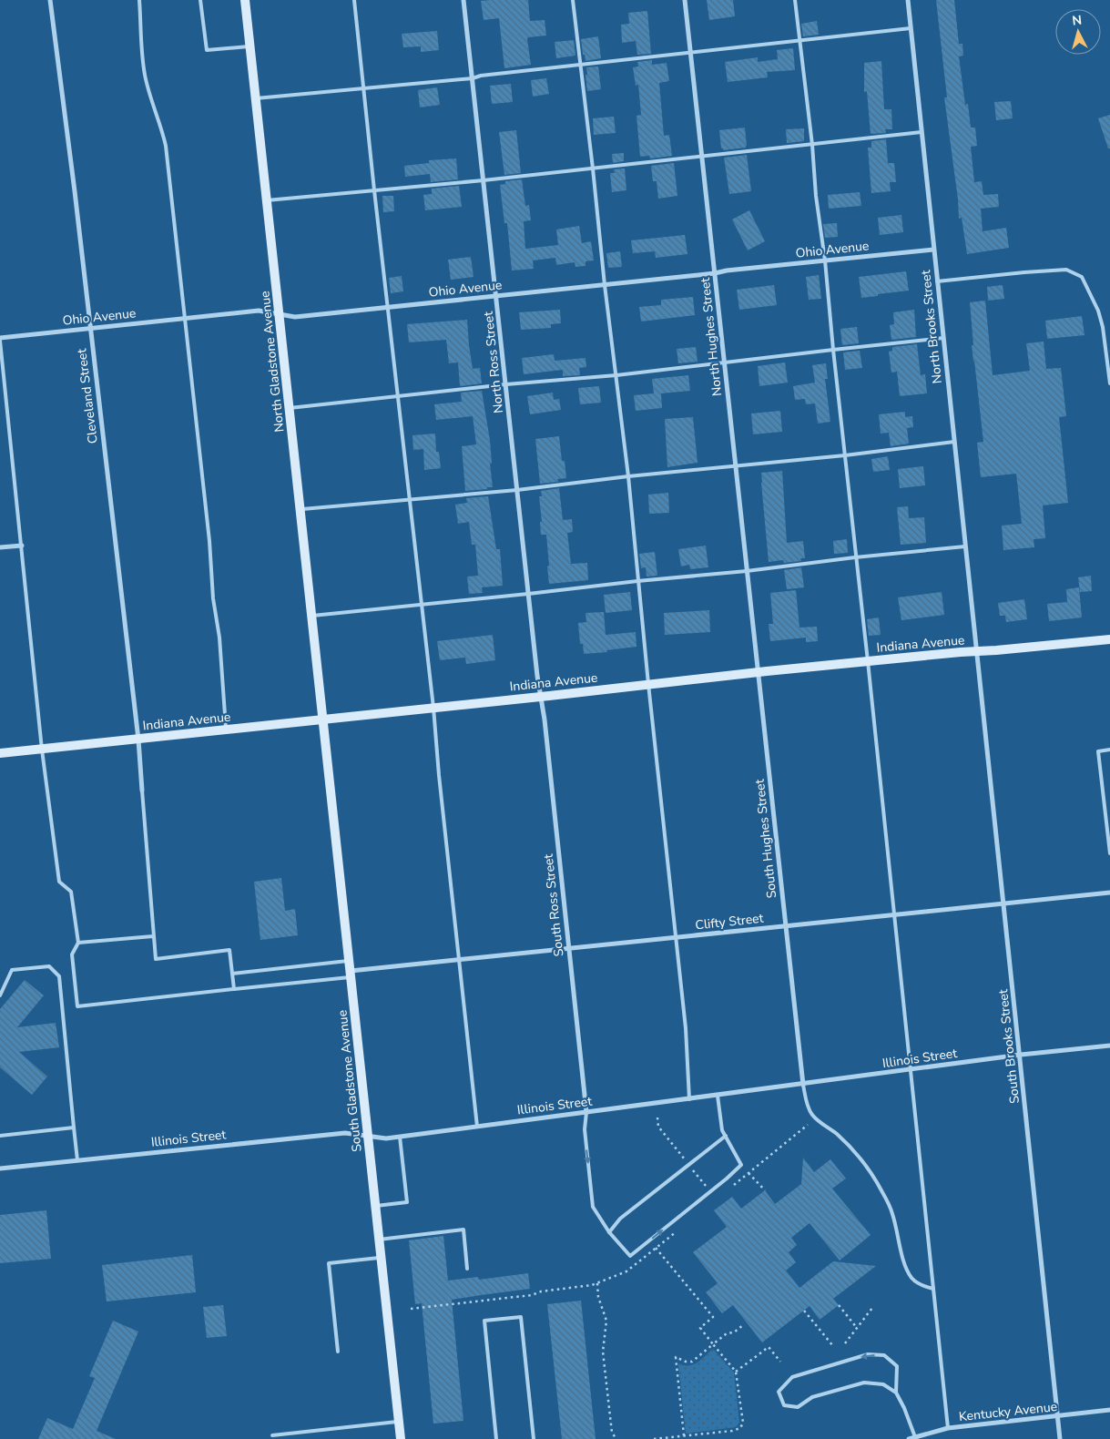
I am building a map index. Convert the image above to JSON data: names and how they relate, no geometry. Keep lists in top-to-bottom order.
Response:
{
  "streets": {
    "street": [
      "Ohio Avenue",
      "North Brooks Street",
      "North Hughes Street",
      "North Gladstone Avenue",
      "North Ross Street",
      "Cleveland Street",
      "Indiana Avenue",
      "South Hughes Street",
      "South Ross Street",
      "Clifty Street",
      "South Brooks Street",
      "Illinois Street",
      "South Gladstone Avenue",
      "Kentucky Avenue"
    ]
  },
  "crossings": [
    ["Ohio Avenue", "North Brooks Street"],
    ["Ohio Avenue", "North Hughes Street"],
    ["Ohio Avenue", "North Gladstone Avenue"],
    ["Ohio Avenue", "North Ross Street"],
    ["Ohio Avenue", "Cleveland Street"],
    ["North Brooks Street", "Indiana Avenue"],
    ["North Brooks Street", "South Brooks Street"],
    ["North Hughes Street", "Indiana Avenue"],
    ["North Hughes Street", "South Hughes Street"],
    ["North Gladstone Avenue", "Indiana Avenue"],
    ["North Gladstone Avenue", "South Gladstone Avenue"],
    ["North Ross Street", "Indiana Avenue"],
    ["North Ross Street", "South Ross Street"],
    ["Cleveland Street", "Indiana Avenue"],
    ["Indiana Avenue", "South Hughes Street"],
    ["Indiana Avenue", "South Ross Street"],
    ["Indiana Avenue", "South Brooks Street"],
    ["Indiana Avenue", "South Gladstone Avenue"],
    ["South Hughes Street", "Clifty Street"],
    ["South Hughes Street", "Illinois Street"],
    ["South Ross Street", "Clifty Street"],
    ["South Ross Street", "Illinois Street"],
    ["Clifty Street", "South Brooks Street"],
    ["Clifty Street", "South Gladstone Avenue"],
    ["South Brooks Street", "Illinois Street"],
    ["South Brooks Street", "Kentucky Avenue"],
    ["Illinois Street", "South Gladstone Avenue"]
  ],
  "north": "top"
}
